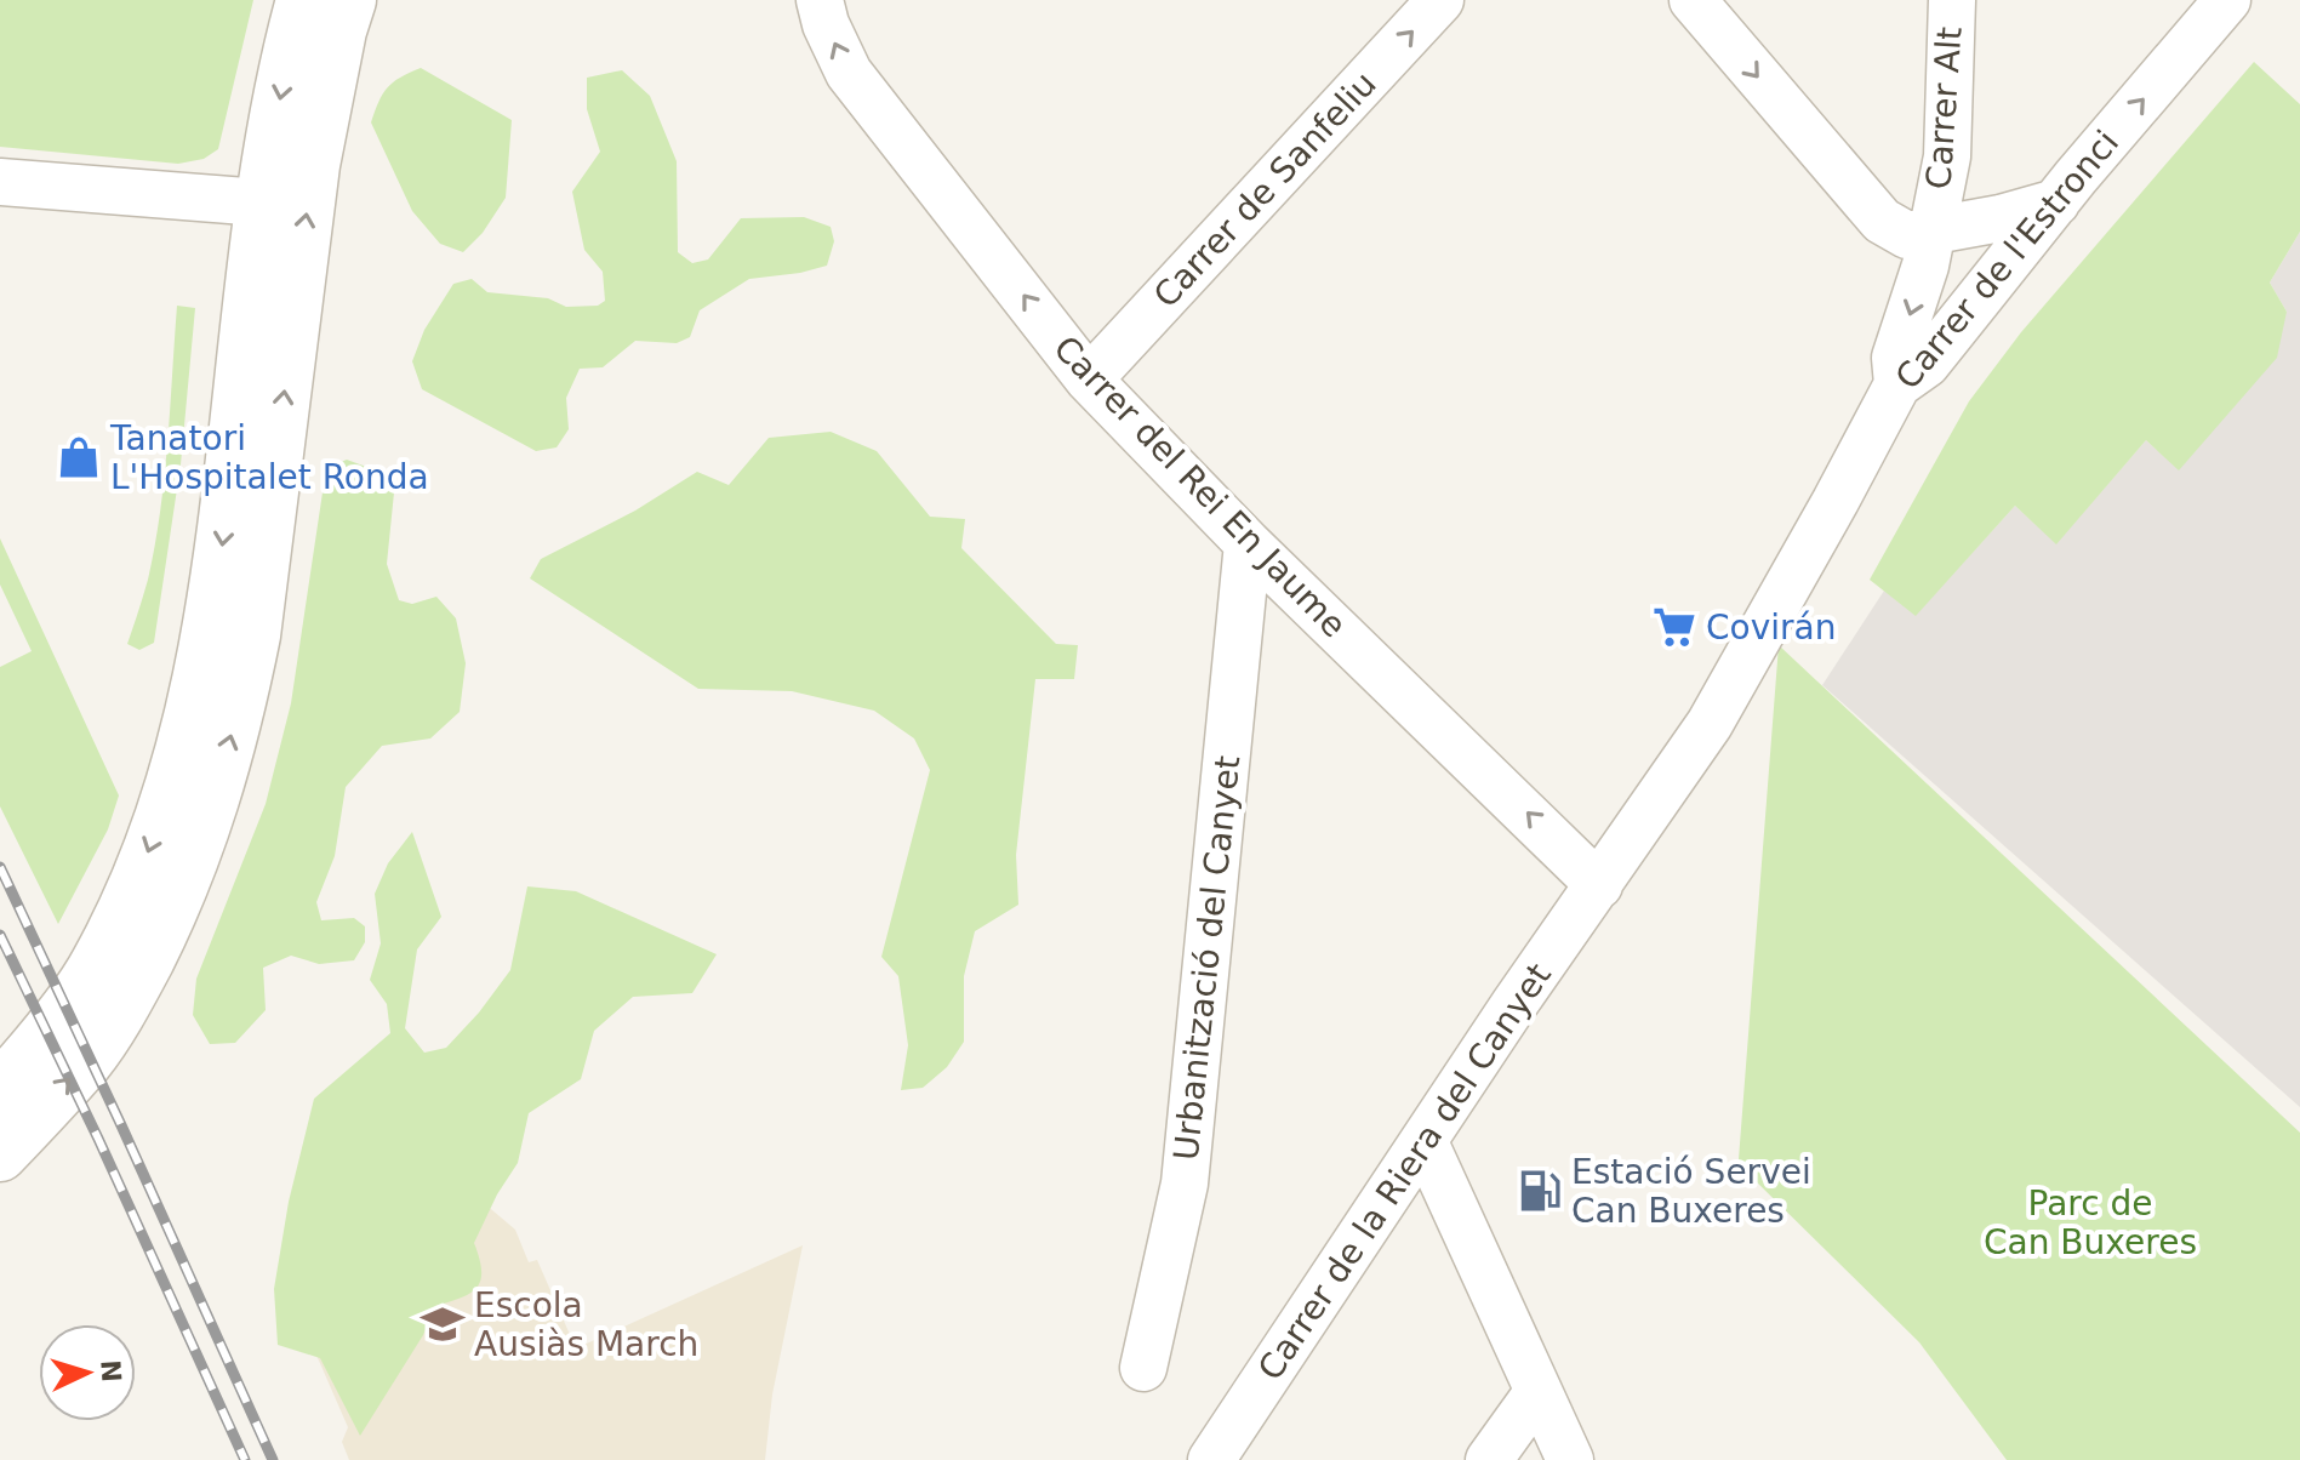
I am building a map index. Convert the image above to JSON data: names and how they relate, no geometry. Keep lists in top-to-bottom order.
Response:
{
  "streets": {
    "street": [
      "Carrer Alt",
      "Carrer de Sanfeliu",
      "Carrer de l'Estronci",
      "Carrer del Rei En Jaume",
      "Urbanització del Canyet",
      "Carrer de la Riera del Canyet"
    ]
  },
  "crossings": [
    ["Carrer Alt", "Carrer de l'Estronci"],
    ["Carrer de Sanfeliu", "Carrer del Rei En Jaume"],
    ["Carrer de l'Estronci", "Carrer del Rei En Jaume"],
    ["Carrer de l'Estronci", "Carrer de la Riera del Canyet"],
    ["Carrer del Rei En Jaume", "Urbanització del Canyet"],
    ["Carrer del Rei En Jaume", "Carrer de la Riera del Canyet"]
  ],
  "one_way": ["Carrer Alt", "Carrer de Sanfeliu", "Carrer del Rei En Jaume"],
  "parks": ["Parc de Can Buxeres"],
  "places": {
    "shop": ["Tanatori L'Hospitalet Ronda"],
    "supermarket": ["Covirán"],
    "fuel station": ["Estació Servei Can Buxeres"],
    "school or university": ["Escola Ausiàs March"]
  },
  "north": "right"
}
